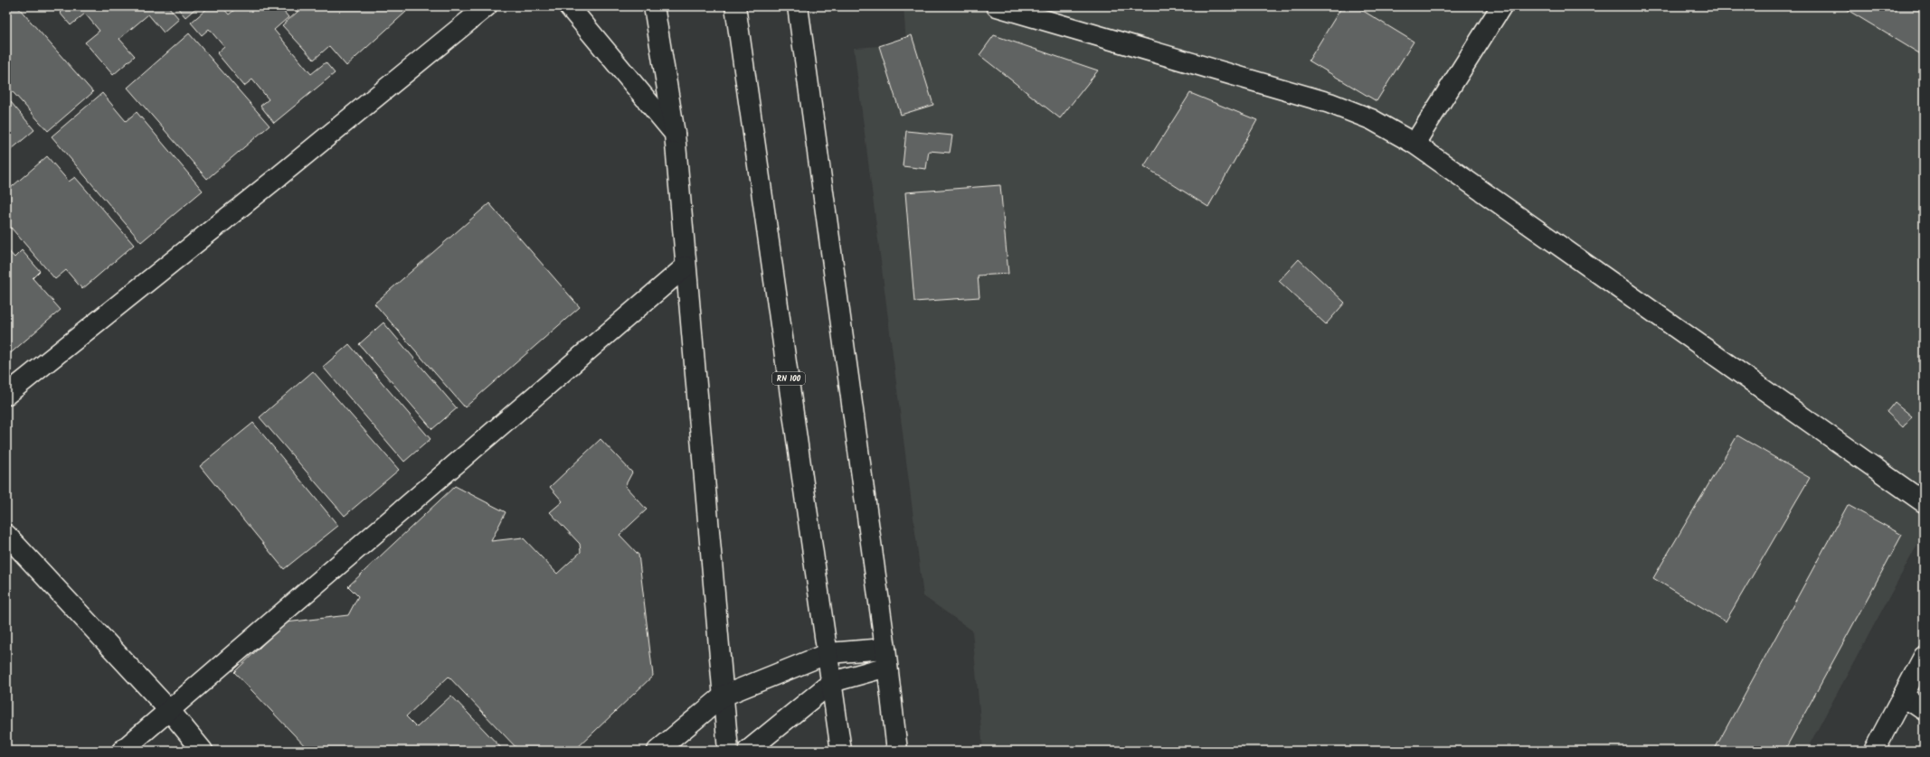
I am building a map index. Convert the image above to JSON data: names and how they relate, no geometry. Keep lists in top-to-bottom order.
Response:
{
  "streets": {
    "main road": ["RN 100"]
  }
}
